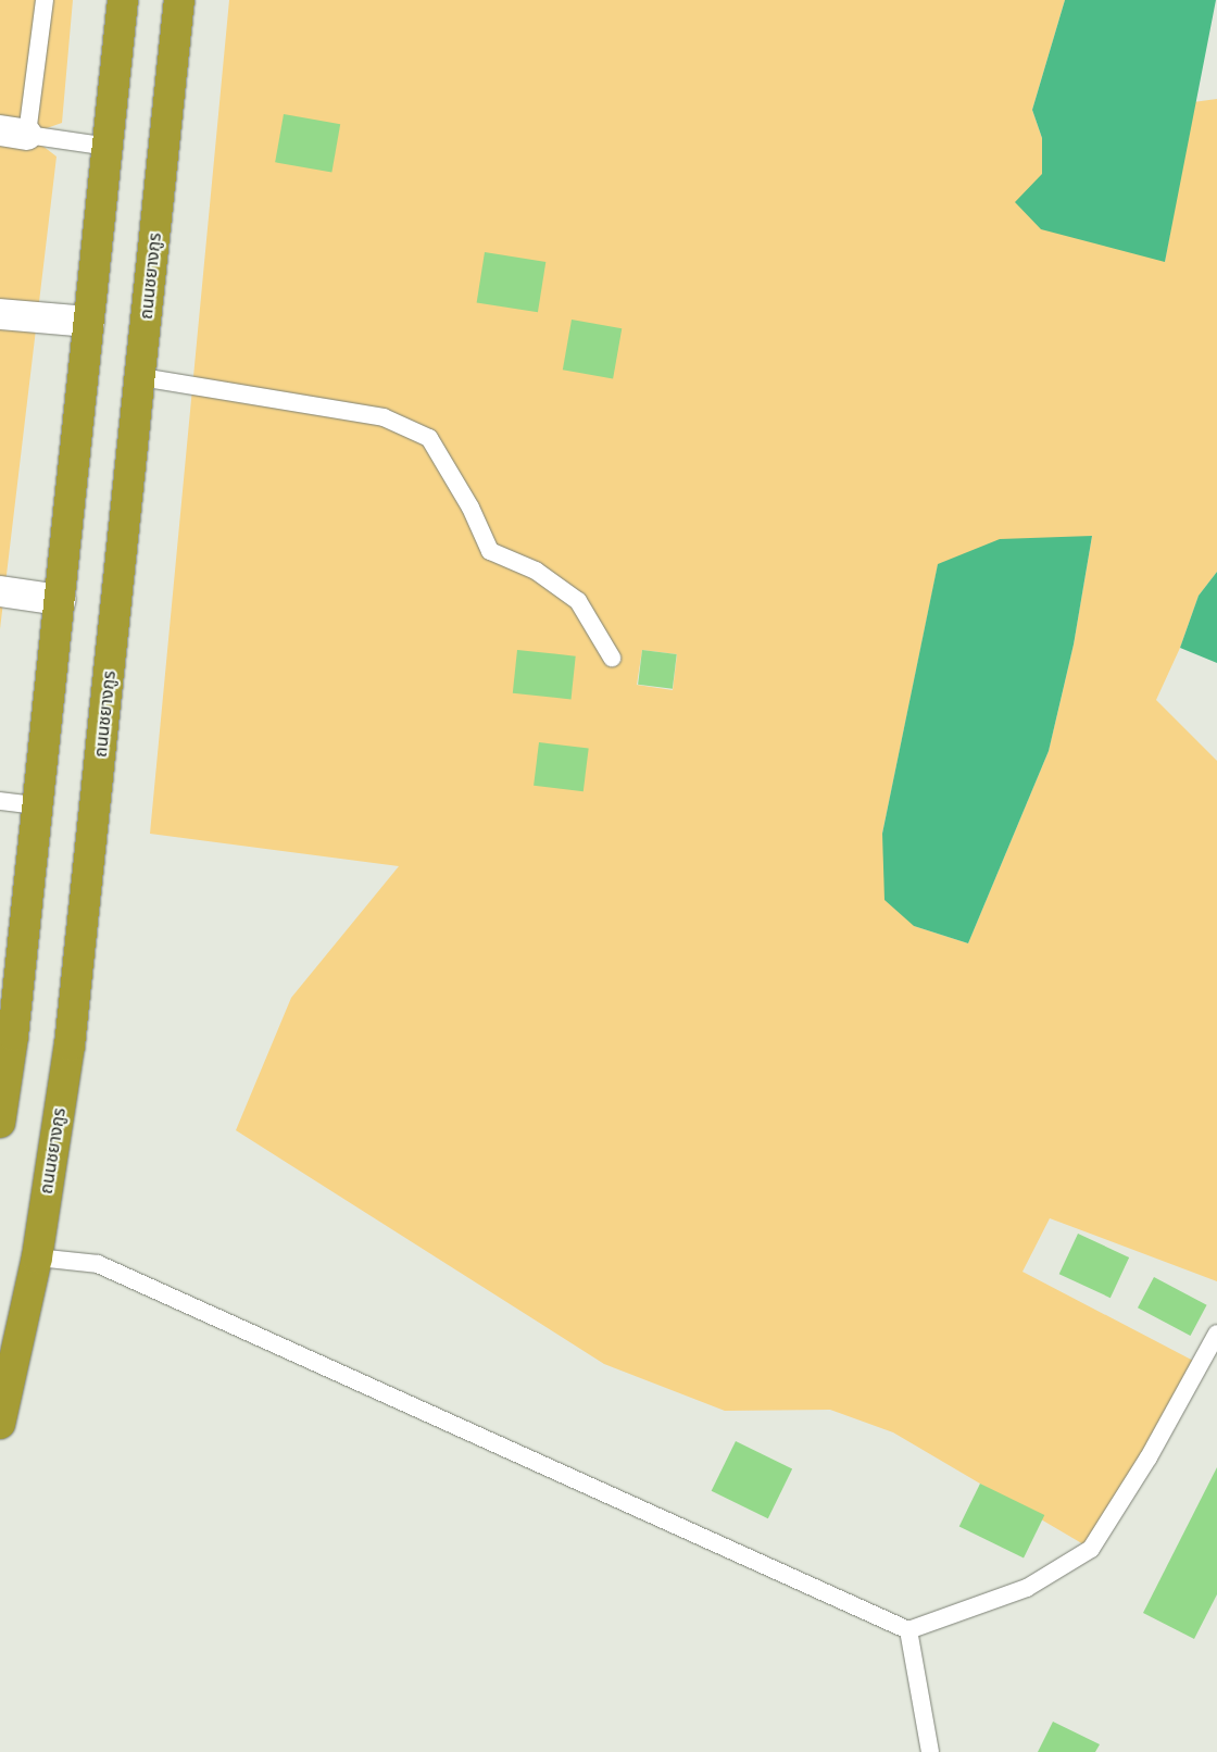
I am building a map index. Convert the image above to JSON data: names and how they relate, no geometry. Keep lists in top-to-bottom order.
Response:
{
  "streets": {
    "highway": ["ถนนชยางกูร"]
  }
}
